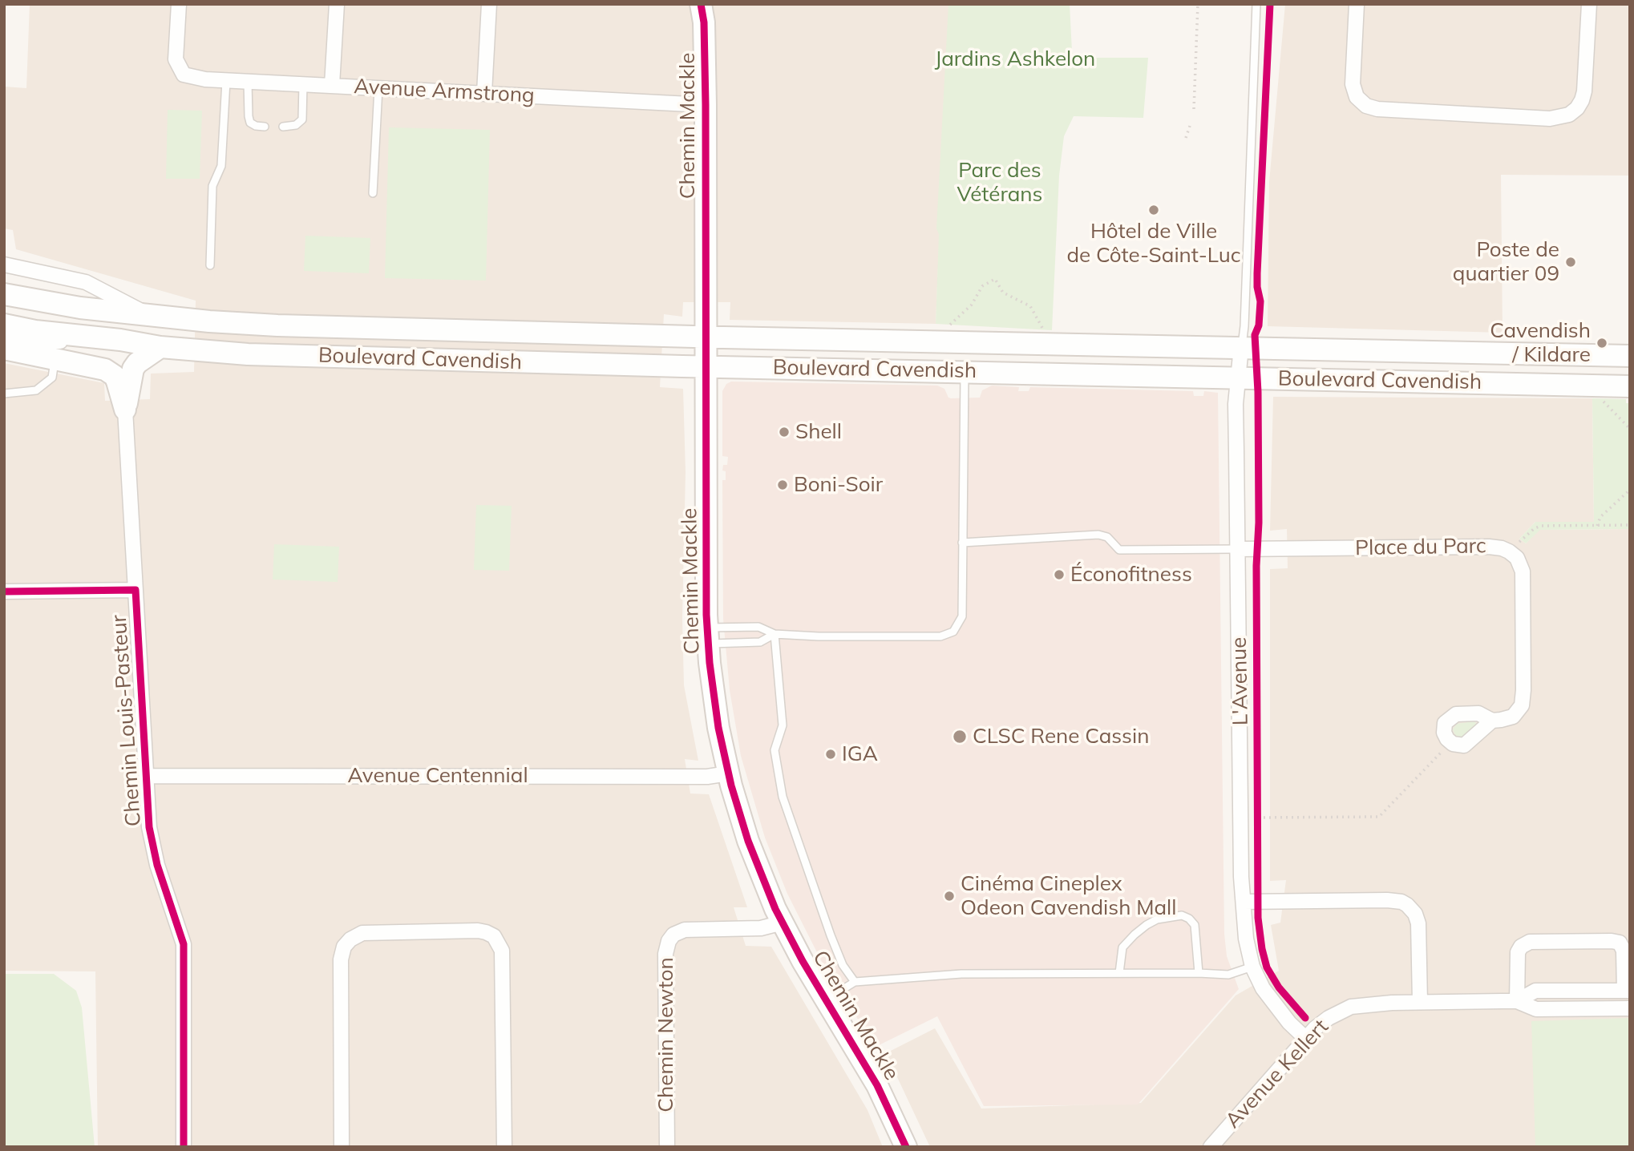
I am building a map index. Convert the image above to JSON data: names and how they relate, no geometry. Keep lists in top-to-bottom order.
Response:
{
  "streets": {
    "main road": ["Chemin Mackle", "Boulevard Cavendish"],
    "street": [
      "Avenue Armstrong",
      "Place du Parc",
      "L'Avenue",
      "Chemin Louis-Pasteur",
      "Avenue Centennial",
      "Chemin Newton",
      "Avenue Kellert"
    ]
  },
  "crossings": [
    ["Avenue Armstrong", "Chemin Mackle"],
    ["Chemin Mackle", "Boulevard Cavendish"],
    ["Chemin Mackle", "Avenue Centennial"],
    ["Chemin Mackle", "Chemin Newton"],
    ["Boulevard Cavendish", "L'Avenue"],
    ["Place du Parc", "L'Avenue"],
    ["L'Avenue", "Avenue Kellert"],
    ["Chemin Louis-Pasteur", "Avenue Centennial"]
  ],
  "parks": ["Jardins Ashkelon", "Parc des Vétérans"],
  "places": [
    "Hôtel de Ville de Côte-Saint-Luc",
    "Poste de quartier 09",
    "Cavendish / Kildare",
    "Shell",
    "Boni-Soir",
    "Éconofitness",
    "CLSC Rene Cassin",
    "IGA",
    "Cinéma Cineplex Odeon Cavendish Mall"
  ]
}
